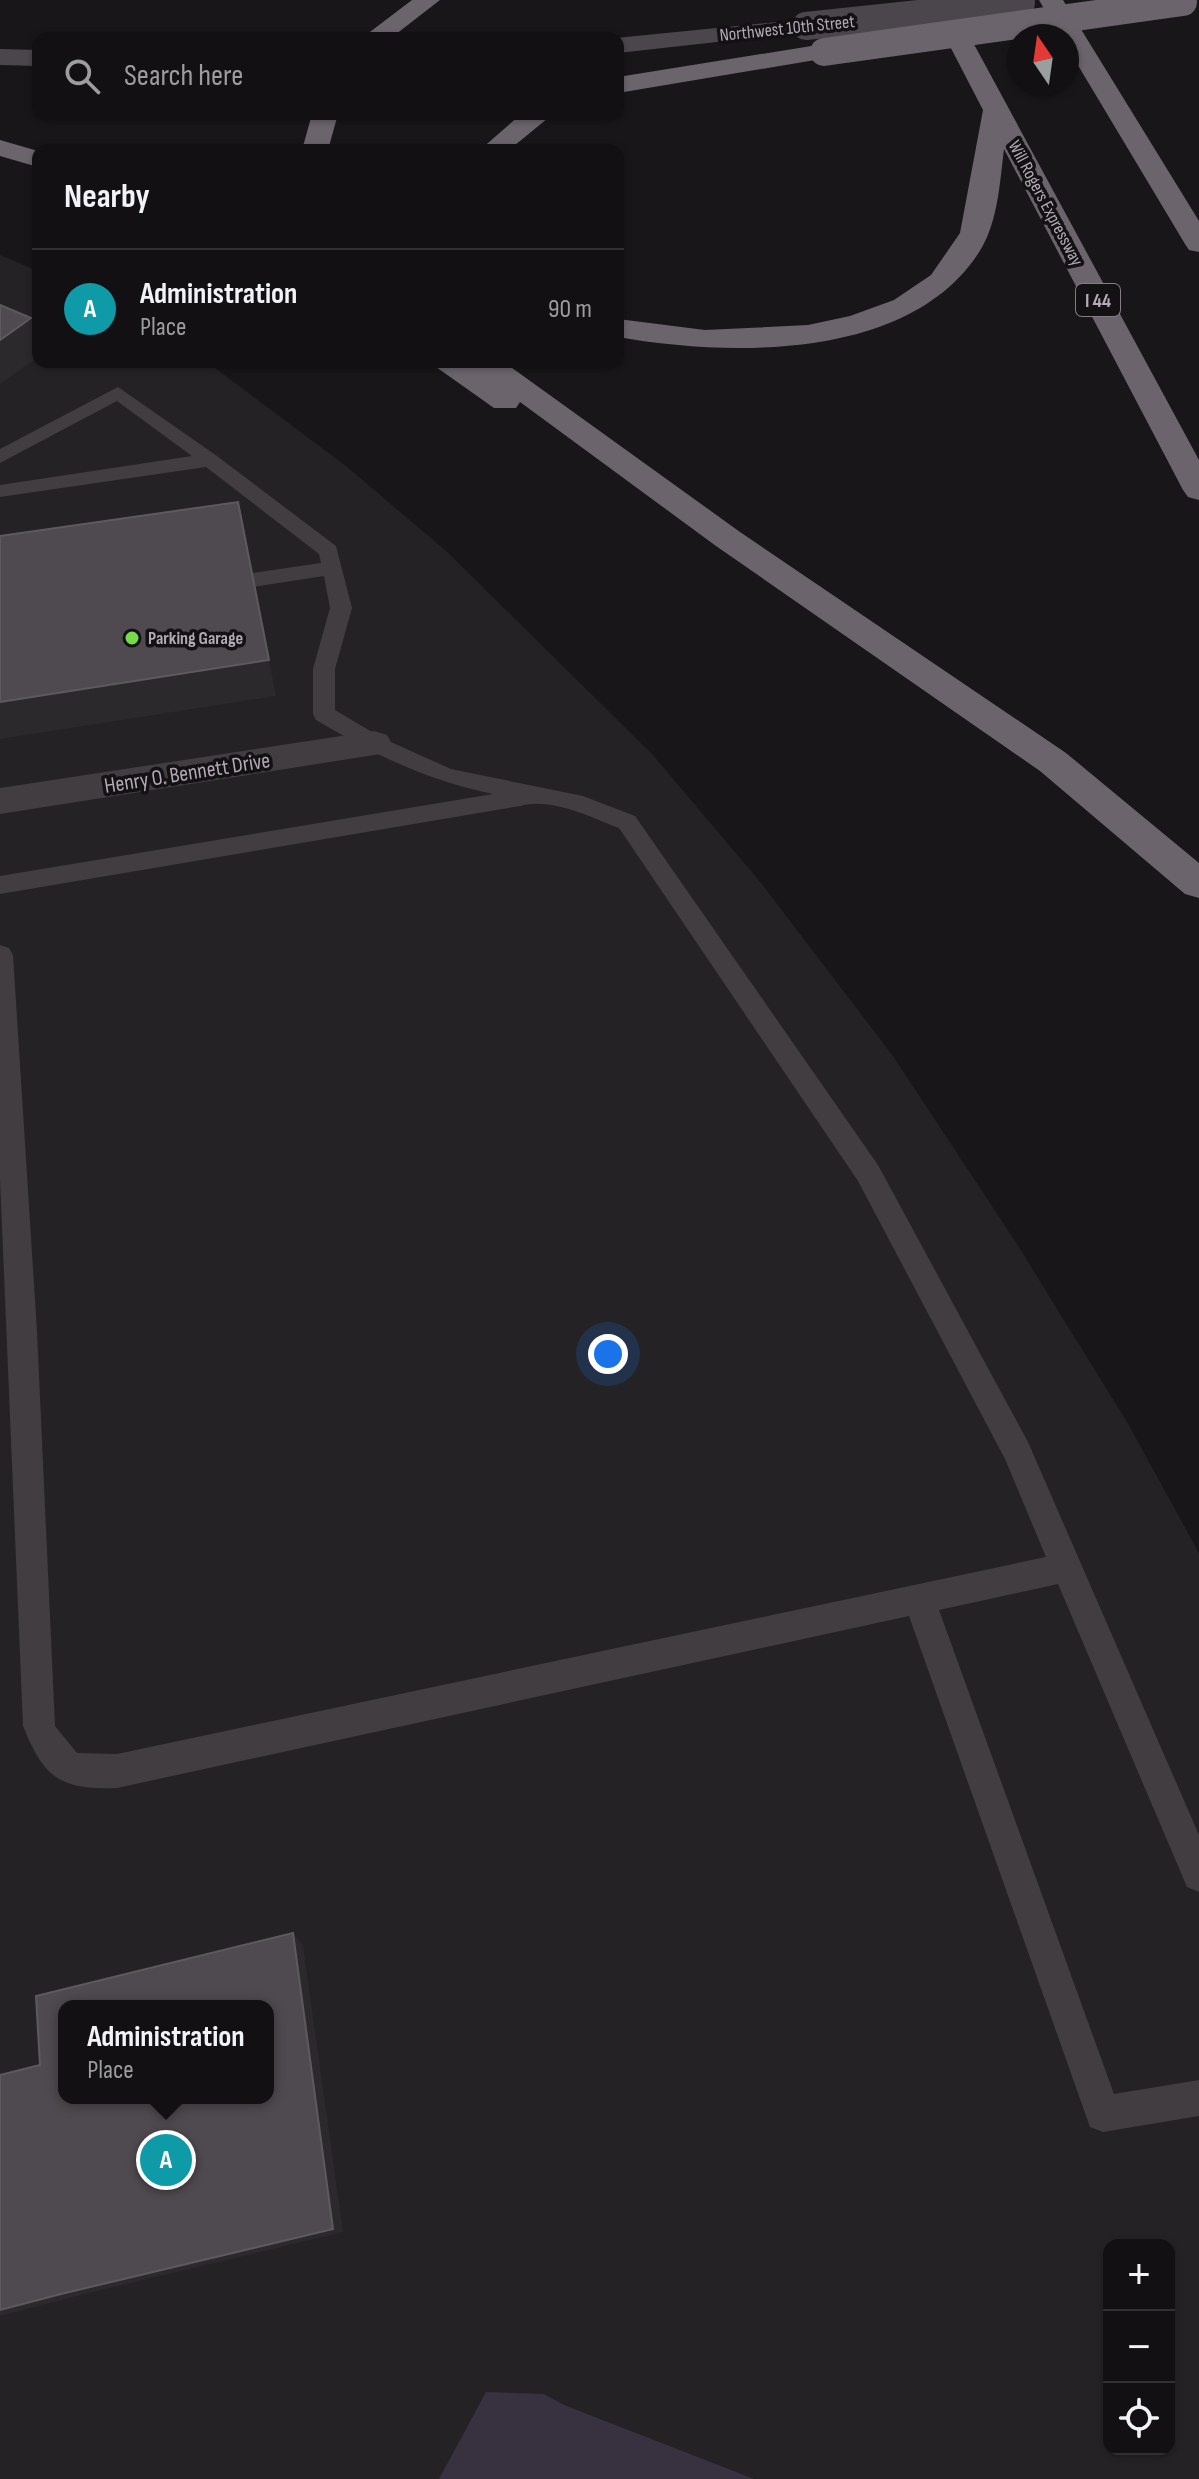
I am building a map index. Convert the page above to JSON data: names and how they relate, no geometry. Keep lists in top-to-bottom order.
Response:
{
  "streets": {
    "highway": ["Will Rogers Expressway", "I 44"],
    "main road": ["Northwest 10th Street"],
    "street": ["Henry O. Bennett Drive"]
  },
  "places": ["Parking Garage"],
  "north": "top",
  "page": {
    "search": "Search here",
    "heading": "Nearby",
    "list": [
      {
        "mark": "A",
        "name": "Administration",
        "note": "Place",
        "value": "90 m"
      }
    ],
    "popup": ["Administration", "Place"],
    "pins": "A",
    "map_buttons": ["+", "−"]
  }
}
